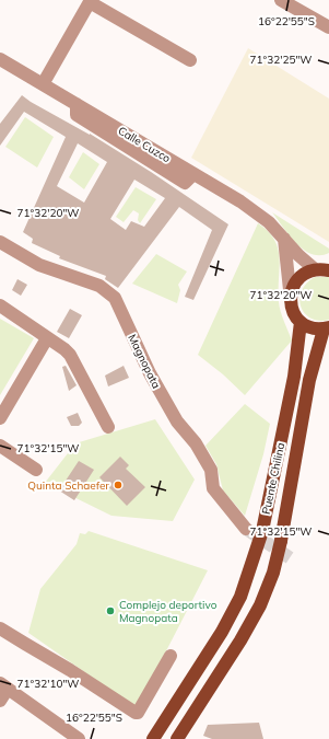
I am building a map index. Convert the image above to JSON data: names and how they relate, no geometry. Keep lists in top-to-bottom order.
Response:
{
  "streets": {
    "main road": ["Puente Chilina"],
    "street": ["Calle Cuzco", "Magnopata"]
  },
  "places": ["Quinta Schaefer", "Complejo deportivo Magnopata"],
  "coordinates": [
    "16°22'55\"S",
    "71°32'25\"W",
    "71°32'20\"W",
    "71°32'15\"W",
    "71°32'10\"W"
  ]
}
